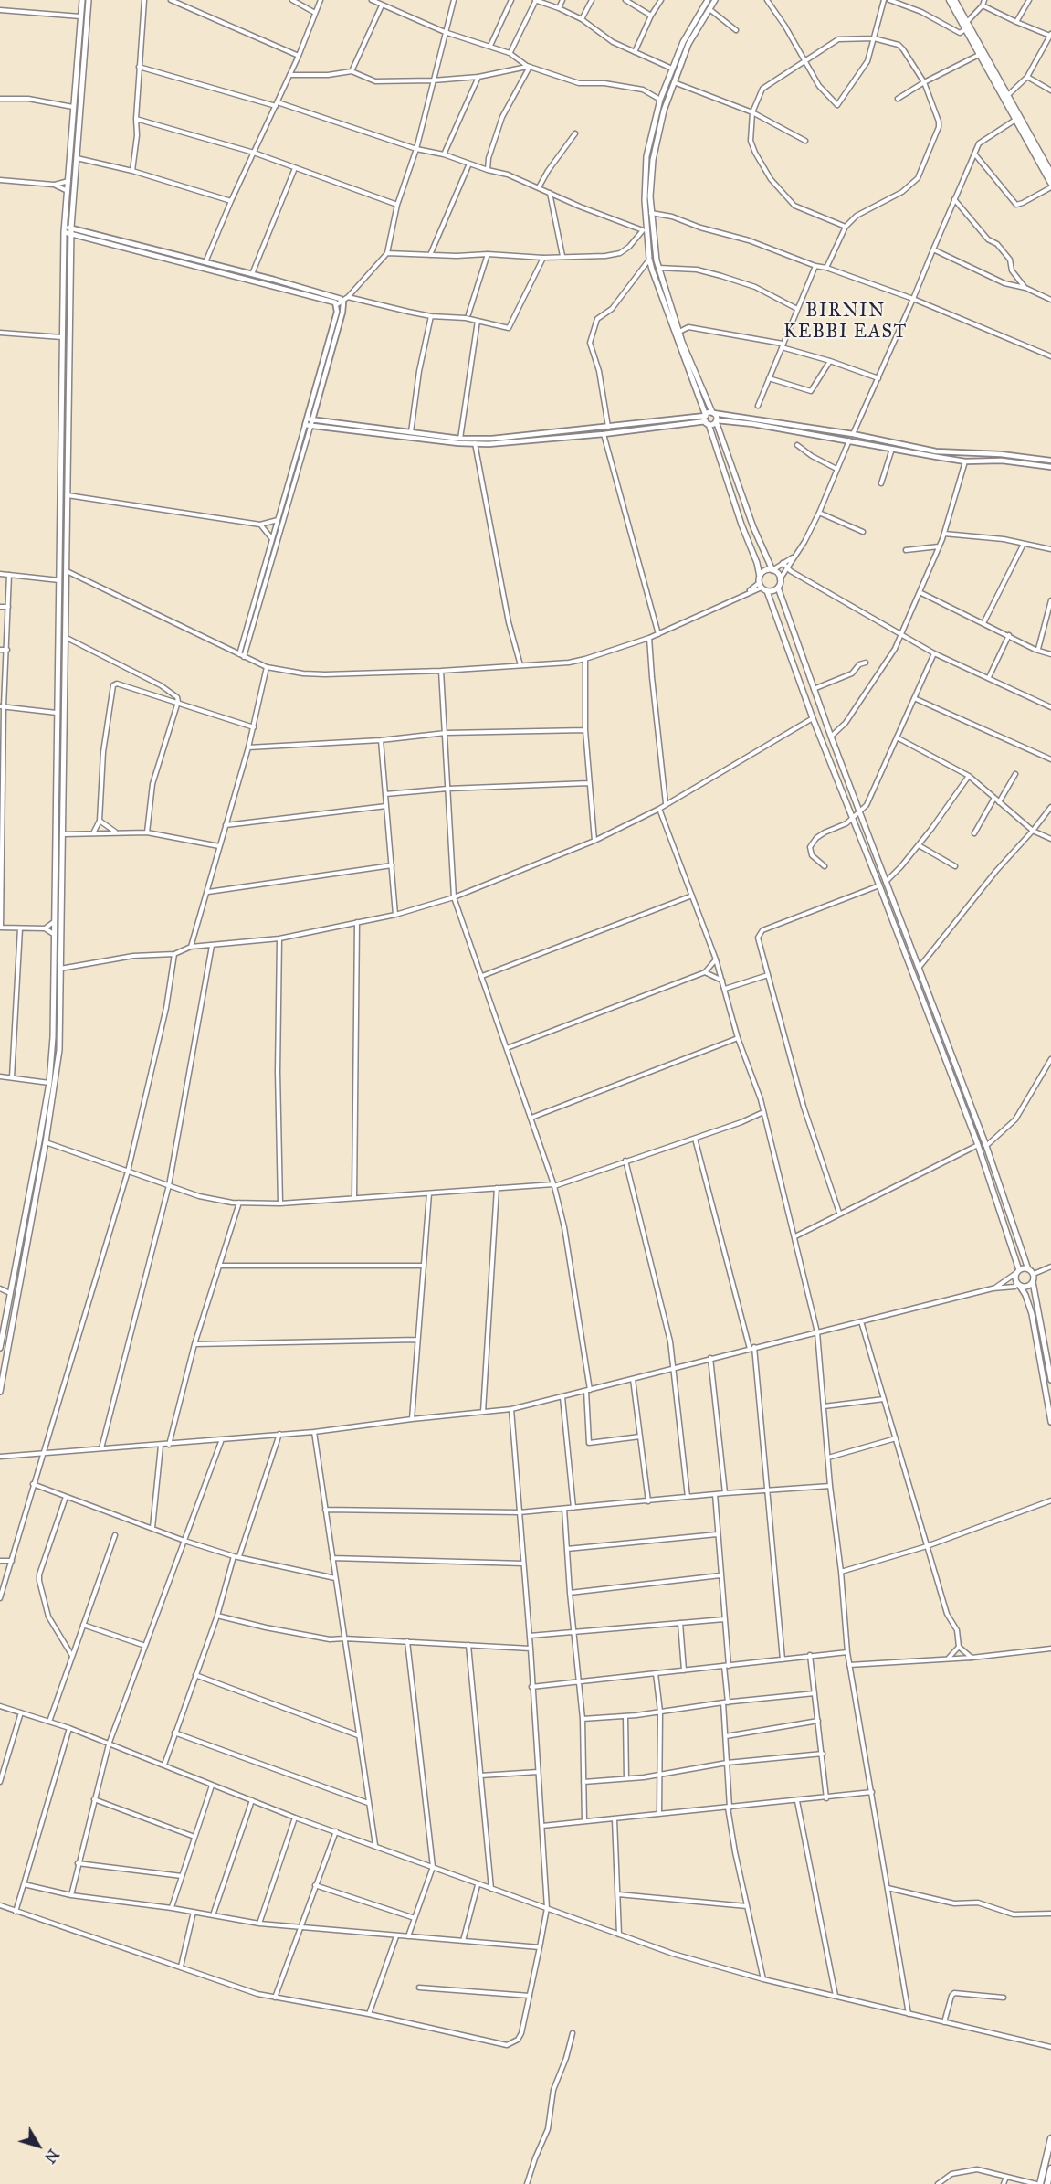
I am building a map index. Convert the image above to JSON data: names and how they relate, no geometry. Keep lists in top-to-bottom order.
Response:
{
  "districts": ["BIRNIN KEBBI EAST"],
  "north": "bottom right"
}
